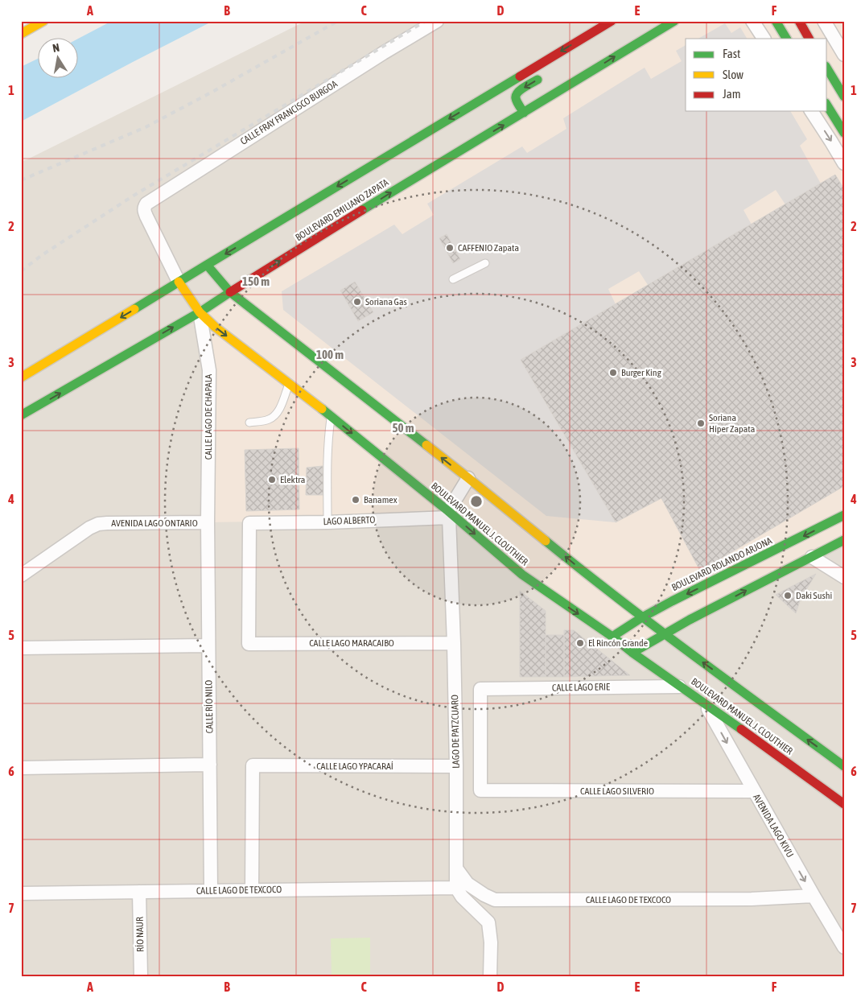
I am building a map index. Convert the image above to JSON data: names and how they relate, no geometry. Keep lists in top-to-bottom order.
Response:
{
  "streets": {
    "main road": ["BOULEVARD EMILIANO ZAPATA", "BOULEVARD MANUEL J. CLOUTHIER", "BOULEVARD ROLANDO ARJONA"],
    "street": [
      "CALLE FRAY FRANCISCO BURGOA",
      "CALLE LAGO DE CHAPALA",
      "LAGO ALBERTO",
      "AVENIDA LAGO ONTARIO",
      "CALLE LAGO MARACAIBO",
      "CALLE LAGO ERIE",
      "CALLE RÍO NILO",
      "LAGO DE PATZCUARO",
      "CALLE LAGO YPACARAÍ",
      "CALLE LAGO SILVERIO",
      "AVENIDA LAGO KIVU",
      "CALLE LAGO DE TEXCOCO",
      "RÍO NAUR"
    ]
  },
  "crossings": [
    ["CALLE FRAY FRANCISCO BURGOA", "BOULEVARD MANUEL J. CLOUTHIER"],
    ["BOULEVARD EMILIANO ZAPATA", "CALLE LAGO DE CHAPALA"],
    ["BOULEVARD EMILIANO ZAPATA", "BOULEVARD MANUEL J. CLOUTHIER"],
    ["CALLE LAGO DE CHAPALA", "AVENIDA LAGO ONTARIO"],
    ["CALLE LAGO DE CHAPALA", "BOULEVARD MANUEL J. CLOUTHIER"],
    ["CALLE LAGO DE CHAPALA", "CALLE RÍO NILO"],
    ["LAGO ALBERTO", "BOULEVARD MANUEL J. CLOUTHIER"],
    ["LAGO ALBERTO", "CALLE LAGO MARACAIBO"],
    ["LAGO ALBERTO", "LAGO DE PATZCUARO"],
    ["AVENIDA LAGO ONTARIO", "CALLE RÍO NILO"],
    ["BOULEVARD MANUEL J. CLOUTHIER", "BOULEVARD ROLANDO ARJONA"],
    ["BOULEVARD MANUEL J. CLOUTHIER", "CALLE LAGO ERIE"],
    ["BOULEVARD MANUEL J. CLOUTHIER", "LAGO DE PATZCUARO"],
    ["BOULEVARD MANUEL J. CLOUTHIER", "AVENIDA LAGO KIVU"],
    ["CALLE LAGO MARACAIBO", "LAGO DE PATZCUARO"],
    ["CALLE LAGO ERIE", "CALLE LAGO SILVERIO"],
    ["CALLE RÍO NILO", "CALLE LAGO DE TEXCOCO"],
    ["LAGO DE PATZCUARO", "CALLE LAGO YPACARAÍ"],
    ["LAGO DE PATZCUARO", "CALLE LAGO DE TEXCOCO"],
    ["CALLE LAGO YPACARAÍ", "CALLE LAGO DE TEXCOCO"],
    ["CALLE LAGO SILVERIO", "AVENIDA LAGO KIVU"],
    ["AVENIDA LAGO KIVU", "CALLE LAGO DE TEXCOCO"],
    ["CALLE LAGO DE TEXCOCO", "RÍO NAUR"]
  ],
  "one_way": ["AVENIDA LAGO KIVU"],
  "places": [
    "CAFFENIO Zapata",
    "Soriana Gas",
    "Burger King",
    "Soriana Híper Zapata",
    "Elektra",
    "Banamex",
    "Daki Sushi",
    "El Rincón Grande"
  ],
  "legend": ["Fast", "Slow", "Jam"],
  "north": "top",
  "grid": {
    "columns": [
      "A",
      "B",
      "C",
      "D",
      "E",
      "F"
    ],
    "rows": [
      "1",
      "2",
      "3",
      "4",
      "5",
      "6",
      "7"
    ]
  },
  "rings": ["150 m", "100 m", "50 m"]
}
